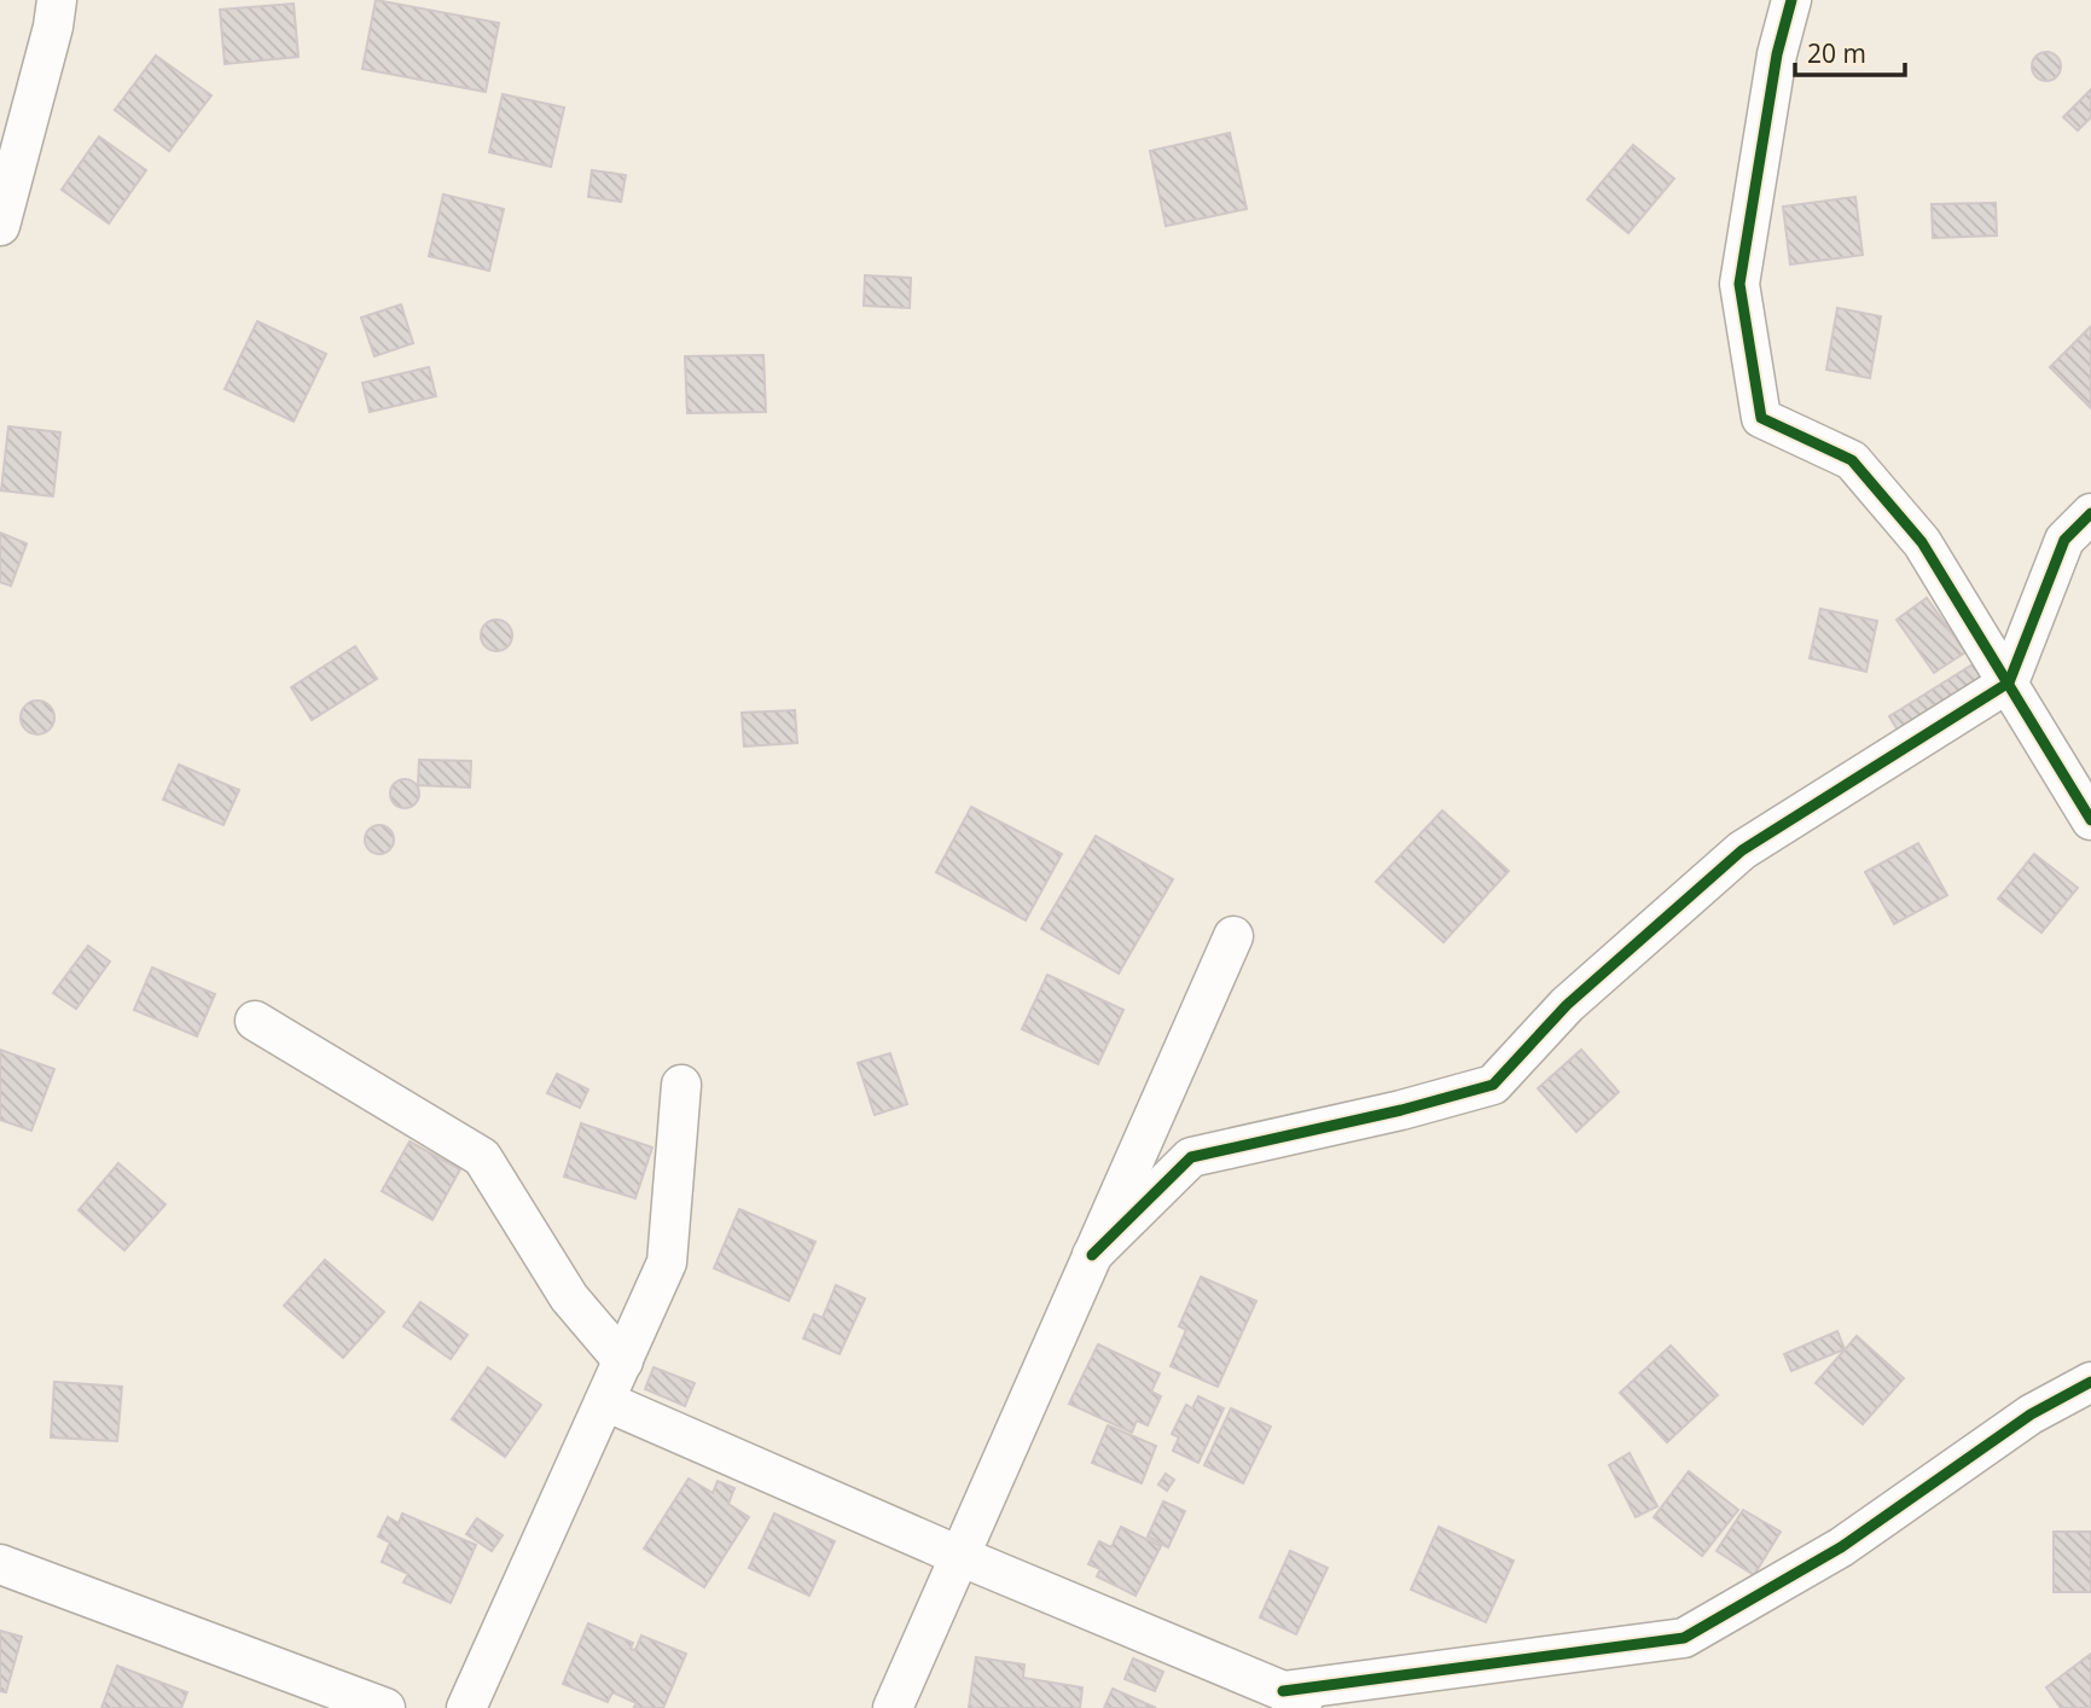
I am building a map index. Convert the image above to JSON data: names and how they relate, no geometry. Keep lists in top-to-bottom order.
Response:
{
  "scale_bar": "20 m"
}
